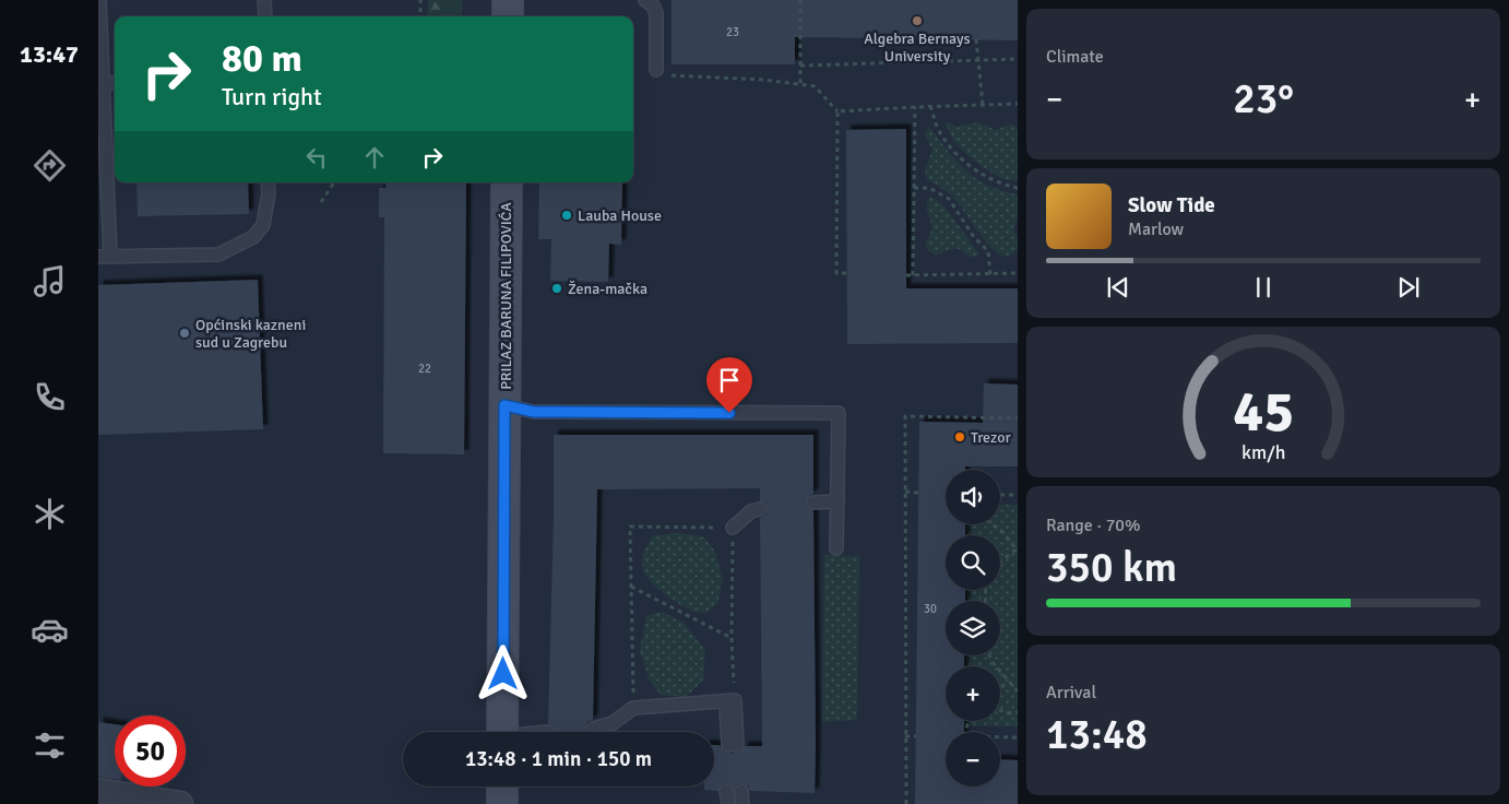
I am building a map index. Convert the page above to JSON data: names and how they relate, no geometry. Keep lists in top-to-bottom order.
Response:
{
  "streets": {
    "main road": ["PRILAZ BARUNA FILIPOVIĆA"]
  },
  "places": [
    "Algebra Bernays University",
    "Lauba House",
    "Žena-mačka",
    "Općinski kazneni sud u Zagrebu",
    "Trezor"
  ],
  "house_numbers": ["23", "22", "30"],
  "page": {
    "tabs": "13:47",
    "tile": [
      "Climate",
      ["Range · 70%", "350 km"],
      ["Arrival", "13:48"]
    ],
    "turn": ["80 m", "Turn right"],
    "heat": ["−", "23°", "+"],
    "song": ["Slow Tide", "Marlow"],
    "map_buttons": ["+", "−"],
    "limit": "50",
    "trip": "13:48 · 1 min · 150 m",
    "gauge": ["45", "km/h"]
  }
}
